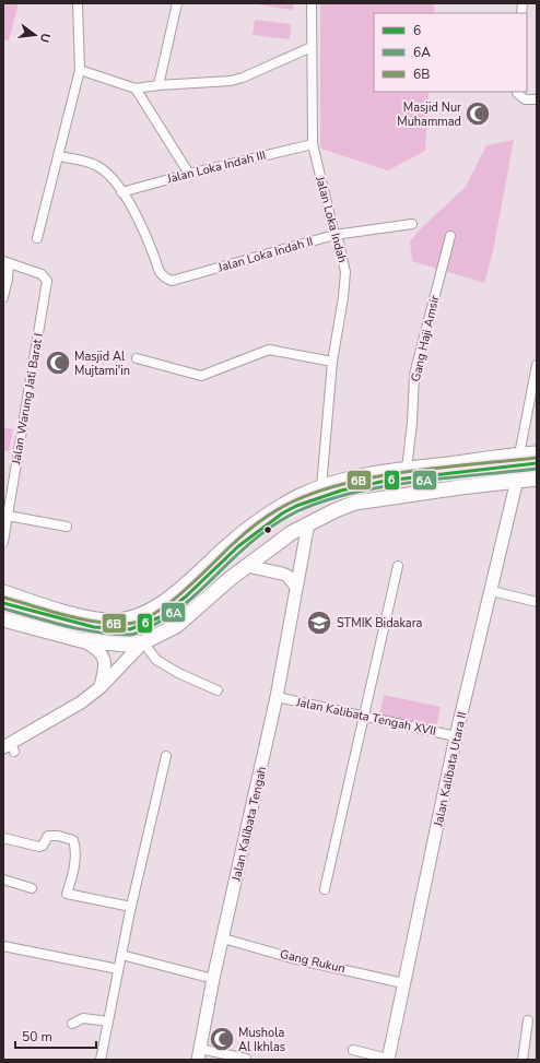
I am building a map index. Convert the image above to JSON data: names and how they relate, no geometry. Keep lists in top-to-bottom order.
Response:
{
  "streets": {
    "street": [
      "Jalan Loka Indah III",
      "Jalan Loka Indah",
      "Jalan Loka Indah II",
      "Gang Haji Amsir",
      "Jalan Warung Jati Barat I",
      "Jalan Kalibata Tengah XVII",
      "Jalan Kalibata Utara II",
      "Jalan Kalibata Tengah",
      "Gang Rukun"
    ]
  },
  "crossings": [
    ["Jalan Loka Indah III", "Jalan Loka Indah"],
    ["Jalan Loka Indah III", "Jalan Loka Indah II"],
    ["Jalan Loka Indah", "Jalan Loka Indah II"],
    ["Jalan Kalibata Tengah XVII", "Jalan Kalibata Utara II"],
    ["Jalan Kalibata Tengah XVII", "Jalan Kalibata Tengah"],
    ["Jalan Kalibata Utara II", "Gang Rukun"],
    ["Jalan Kalibata Tengah", "Gang Rukun"]
  ],
  "places": {
    "mosque": ["Masjid Nur Muhammad", "Masjid Al Mujtami'in", "Mushola Al Ikhlas"],
    "school or university": ["STMIK Bidakara"]
  },
  "lines": ["transit line 6B", "transit line 6", "transit line 6A"],
  "legend": ["6", "6A", "6B"],
  "scale_bar": "50 m",
  "north": "right"
}
